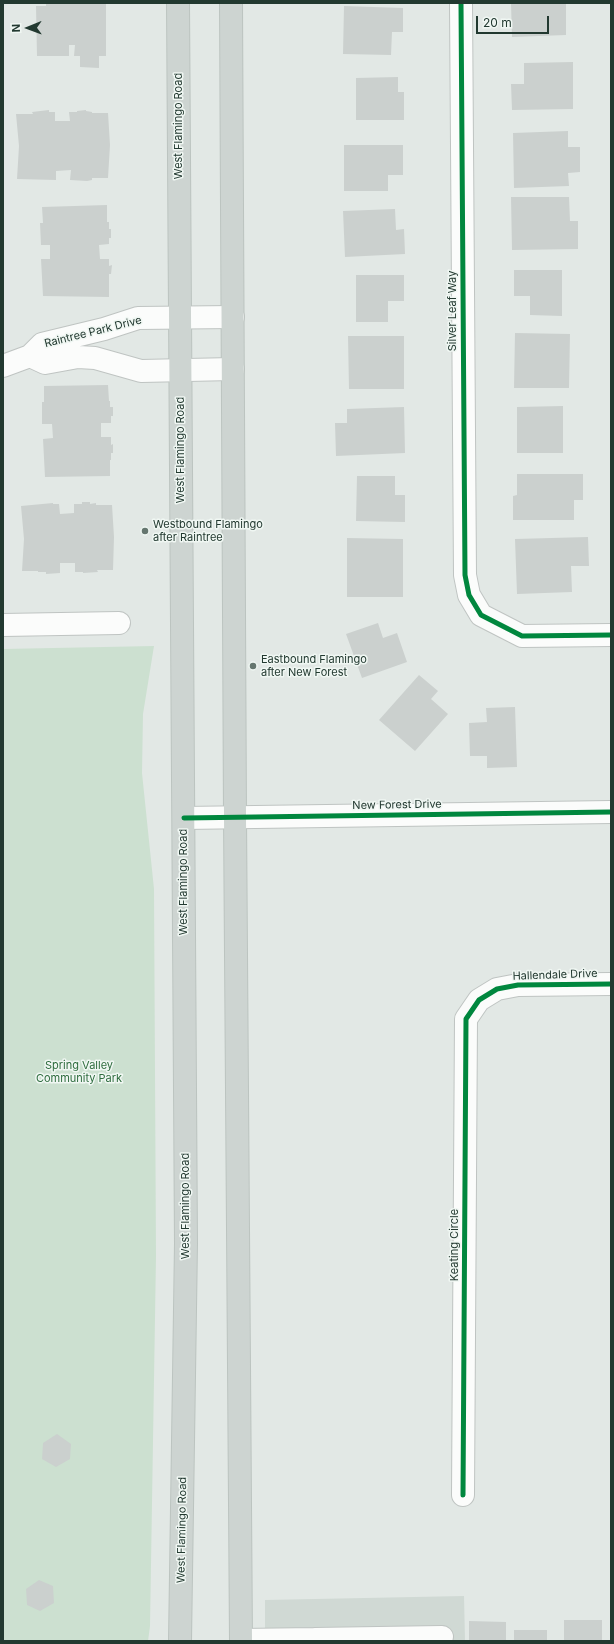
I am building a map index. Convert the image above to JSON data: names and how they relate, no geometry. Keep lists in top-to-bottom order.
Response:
{
  "streets": {
    "main road": ["West Flamingo Road"],
    "street": [
      "Silver Leaf Way",
      "Raintree Park Drive",
      "New Forest Drive",
      "Hallendale Drive",
      "Keating Circle"
    ]
  },
  "crossings": [
    ["West Flamingo Road", "Raintree Park Drive"],
    ["West Flamingo Road", "New Forest Drive"],
    ["Hallendale Drive", "Keating Circle"]
  ],
  "parks": ["Spring Valley Community Park"],
  "places": ["Westbound Flamingo after Raintree", "Eastbound Flamingo after New Forest"],
  "scale_bar": "20 m",
  "north": "left"
}
